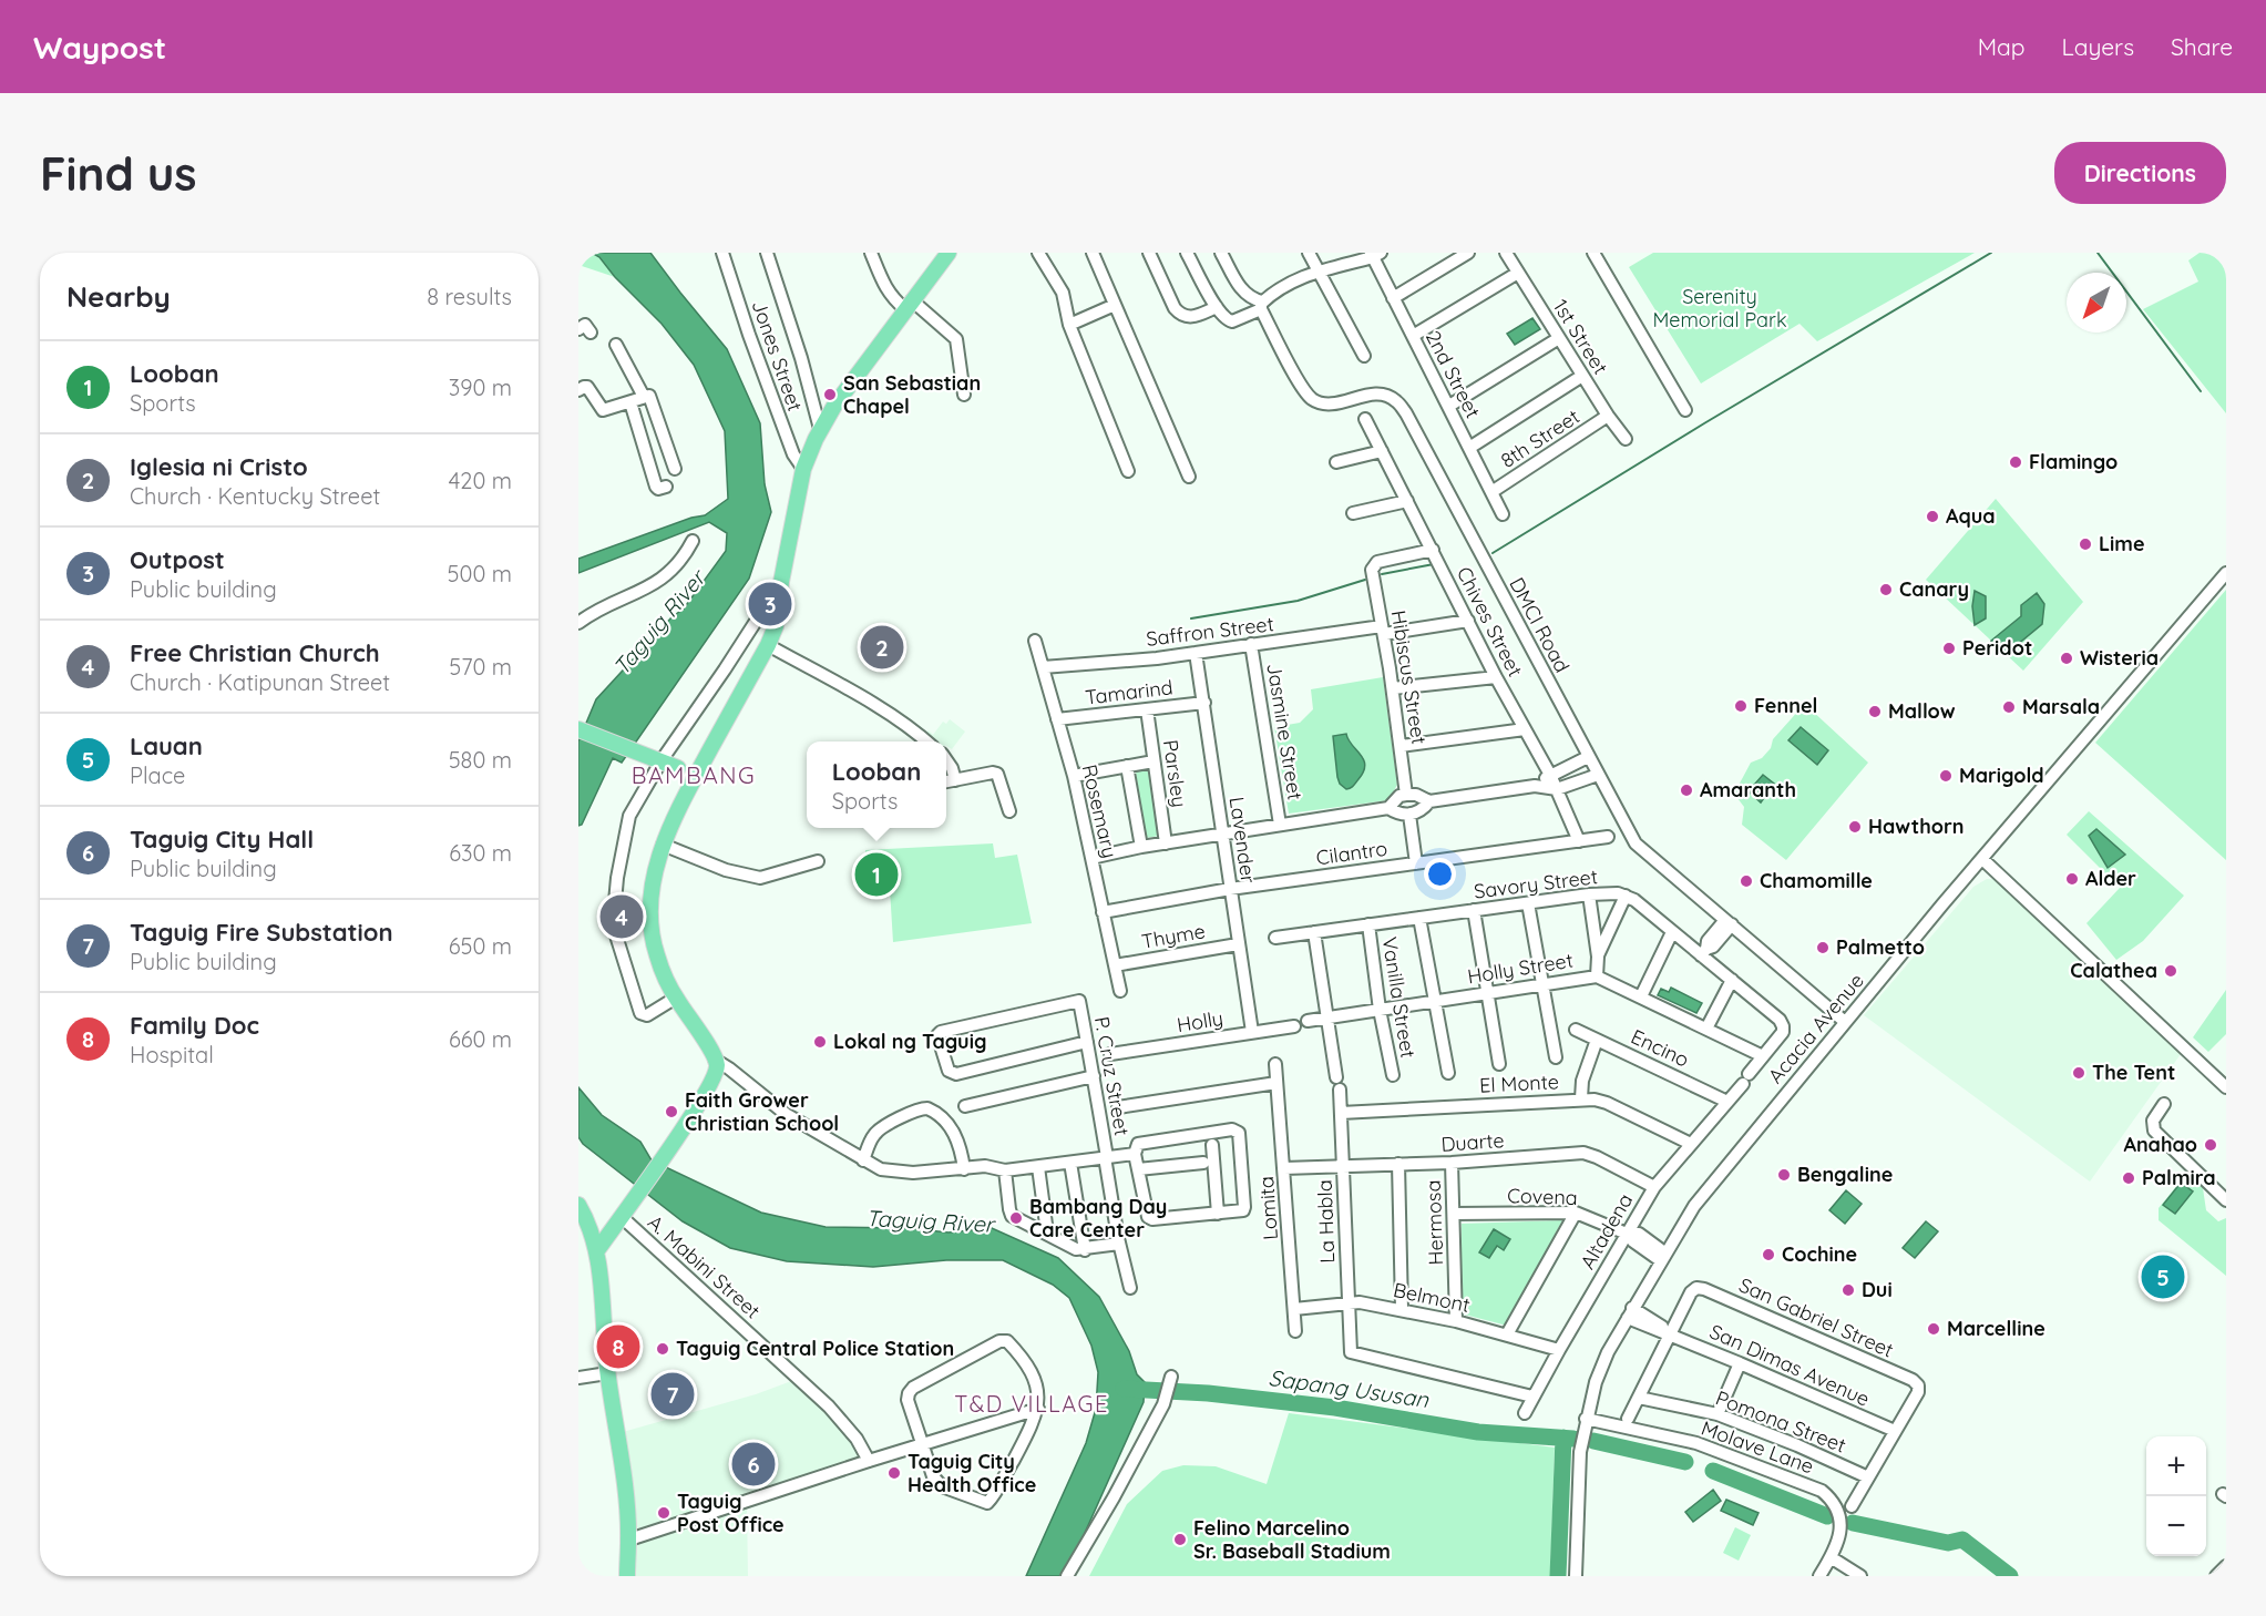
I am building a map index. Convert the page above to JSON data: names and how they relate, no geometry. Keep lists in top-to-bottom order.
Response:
{
  "streets": {
    "street": [
      "1st Street",
      "Jones Street",
      "2nd Street",
      "8th Street",
      "Chives Street",
      "DMCI Road",
      "Saffron Street",
      "Hibiscus Street",
      "Tamarind",
      "Jasmine Street",
      "Parsley",
      "Rosemary",
      "Lavender",
      "Cilantro",
      "Savory Street",
      "Thyme",
      "Holly Street",
      "Vanilla Street",
      "Holly",
      "Acacia Avenue",
      "Encino",
      "P. Cruz Street",
      "El Monte",
      "Duarte",
      "Covena",
      "Lomita",
      "La Habla",
      "Hermosa",
      "Altadena",
      "A. Mabini Street",
      "Belmont",
      "San Gabriel Street",
      "San Dimas Avenue",
      "Pomona Street",
      "Molave Lane"
    ]
  },
  "crossings": [
    ["1st Street", "8th Street"],
    ["2nd Street", "8th Street"],
    ["Chives Street", "Saffron Street"],
    ["Chives Street", "Hibiscus Street"],
    ["Chives Street", "Cilantro"],
    ["DMCI Road", "Acacia Avenue"],
    ["Saffron Street", "Hibiscus Street"],
    ["Saffron Street", "Jasmine Street"],
    ["Saffron Street", "Rosemary"],
    ["Saffron Street", "Lavender"],
    ["Tamarind", "Parsley"],
    ["Tamarind", "Rosemary"],
    ["Tamarind", "Lavender"],
    ["Rosemary", "Cilantro"],
    ["Rosemary", "Thyme"],
    ["Lavender", "Cilantro"],
    ["Lavender", "Thyme"],
    ["Lavender", "Holly"],
    ["Savory Street", "Vanilla Street"],
    ["Savory Street", "Altadena"],
    ["Holly Street", "Vanilla Street"],
    ["Holly Street", "Altadena"],
    ["Acacia Avenue", "Covena"],
    ["Acacia Avenue", "San Dimas Avenue"],
    ["Acacia Avenue", "Molave Lane"],
    ["Encino", "Altadena"],
    ["El Monte", "La Habla"],
    ["El Monte", "Altadena"],
    ["Duarte", "Lomita"],
    ["Duarte", "La Habla"],
    ["Duarte", "Hermosa"],
    ["Duarte", "Altadena"],
    ["Covena", "Hermosa"],
    ["Covena", "Altadena"],
    ["Lomita", "Belmont"],
    ["La Habla", "Altadena"],
    ["La Habla", "Belmont"],
    ["Hermosa", "Belmont"],
    ["Altadena", "Belmont"],
    ["San Gabriel Street", "San Dimas Avenue"]
  ],
  "districts": ["BAMBANG", "T&D VILLAGE"],
  "water": ["Taguig River", "Sapang Ususan"],
  "parks": ["Serenity Memorial Park"],
  "places": [
    "San Sebastian Chapel",
    "Flamingo",
    "Aqua",
    "Lime",
    "Canary",
    "Peridot",
    "Wisteria",
    "Fennel",
    "Marsala",
    "Mallow",
    "Marigold",
    "Amaranth",
    "Hawthorn",
    "Alder",
    "Chamomille",
    "Palmetto",
    "Calathea",
    "Lokal ng Taguig",
    "The Tent",
    "Faith Grower Christian School",
    "Anahao",
    "Bengaline",
    "Palmira",
    "Bambang Day Care Center",
    "Cochine",
    "Dui",
    "Marcelline",
    "Taguig Central Police Station",
    "Taguig City Health Office",
    "Taguig Post Office",
    "Felino Marcelino Sr. Baseball Stadium"
  ],
  "north": "bottom left",
  "page": {
    "header": "Waypost",
    "nav": ["Map", "Layers", "Share"],
    "buttons": "Directions",
    "title": "Find us",
    "heading": ["Nearby", "8 results"],
    "list": [
      {
        "mark": "1",
        "name": "Looban",
        "note": "Sports",
        "value": "390 m"
      },
      {
        "mark": "2",
        "name": "Iglesia ni Cristo",
        "note": "Church · Kentucky Street",
        "value": "420 m"
      },
      {
        "mark": "3",
        "name": "Outpost",
        "note": "Public building",
        "value": "500 m"
      },
      {
        "mark": "4",
        "name": "Free Christian Church",
        "note": "Church · Katipunan Street",
        "value": "570 m"
      },
      {
        "mark": "5",
        "name": "Lauan",
        "note": "Place",
        "value": "580 m"
      },
      {
        "mark": "6",
        "name": "Taguig City Hall",
        "note": "Public building",
        "value": "630 m"
      },
      {
        "mark": "7",
        "name": "Taguig Fire Substation",
        "note": "Public building",
        "value": "650 m"
      },
      {
        "mark": "8",
        "name": "Family Doc",
        "note": "Hospital",
        "value": "660 m"
      }
    ],
    "pins": [
      "3",
      "2",
      "1",
      "4",
      "5",
      "8",
      "7",
      "6"
    ],
    "popup": ["Looban", "Sports"],
    "map_buttons": ["+", "−"]
  }
}
